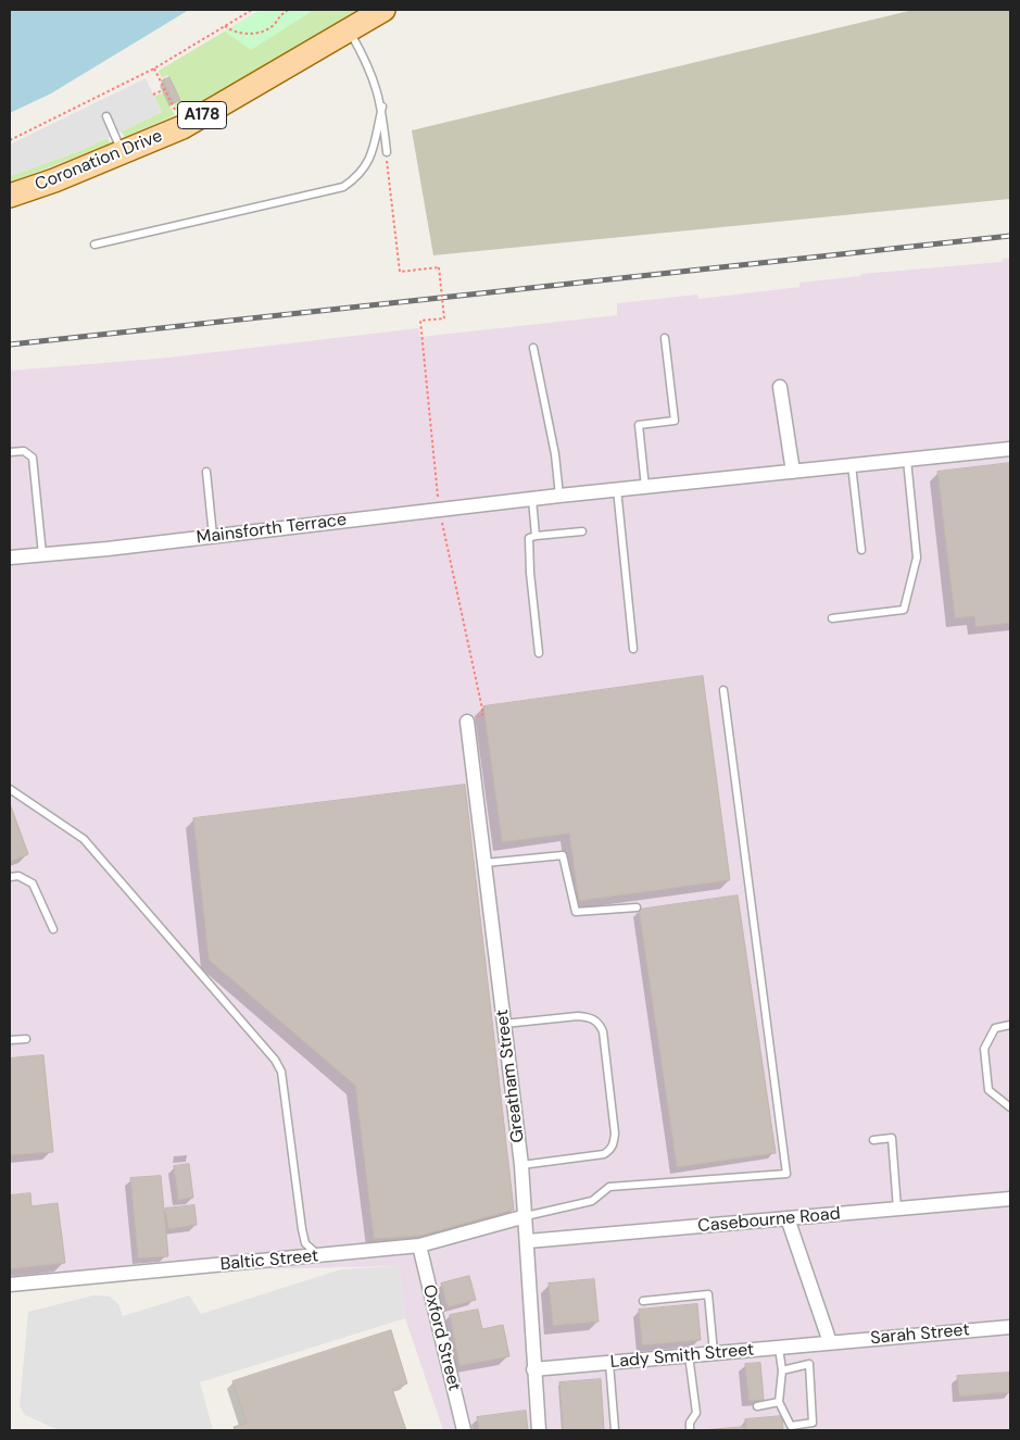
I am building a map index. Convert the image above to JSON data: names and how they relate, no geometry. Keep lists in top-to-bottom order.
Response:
{
  "streets": {
    "main road": ["A178", "Coronation Drive"],
    "street": [
      "Mainsforth Terrace",
      "Greatham Street",
      "Casebourne Road",
      "Baltic Street",
      "Sarah Street",
      "Oxford Street",
      "Lady Smith Street"
    ]
  },
  "crossings": [
    ["Greatham Street", "Casebourne Road"],
    ["Greatham Street", "Baltic Street"],
    ["Greatham Street", "Lady Smith Street"],
    ["Baltic Street", "Oxford Street"],
    ["Sarah Street", "Lady Smith Street"]
  ]
}
